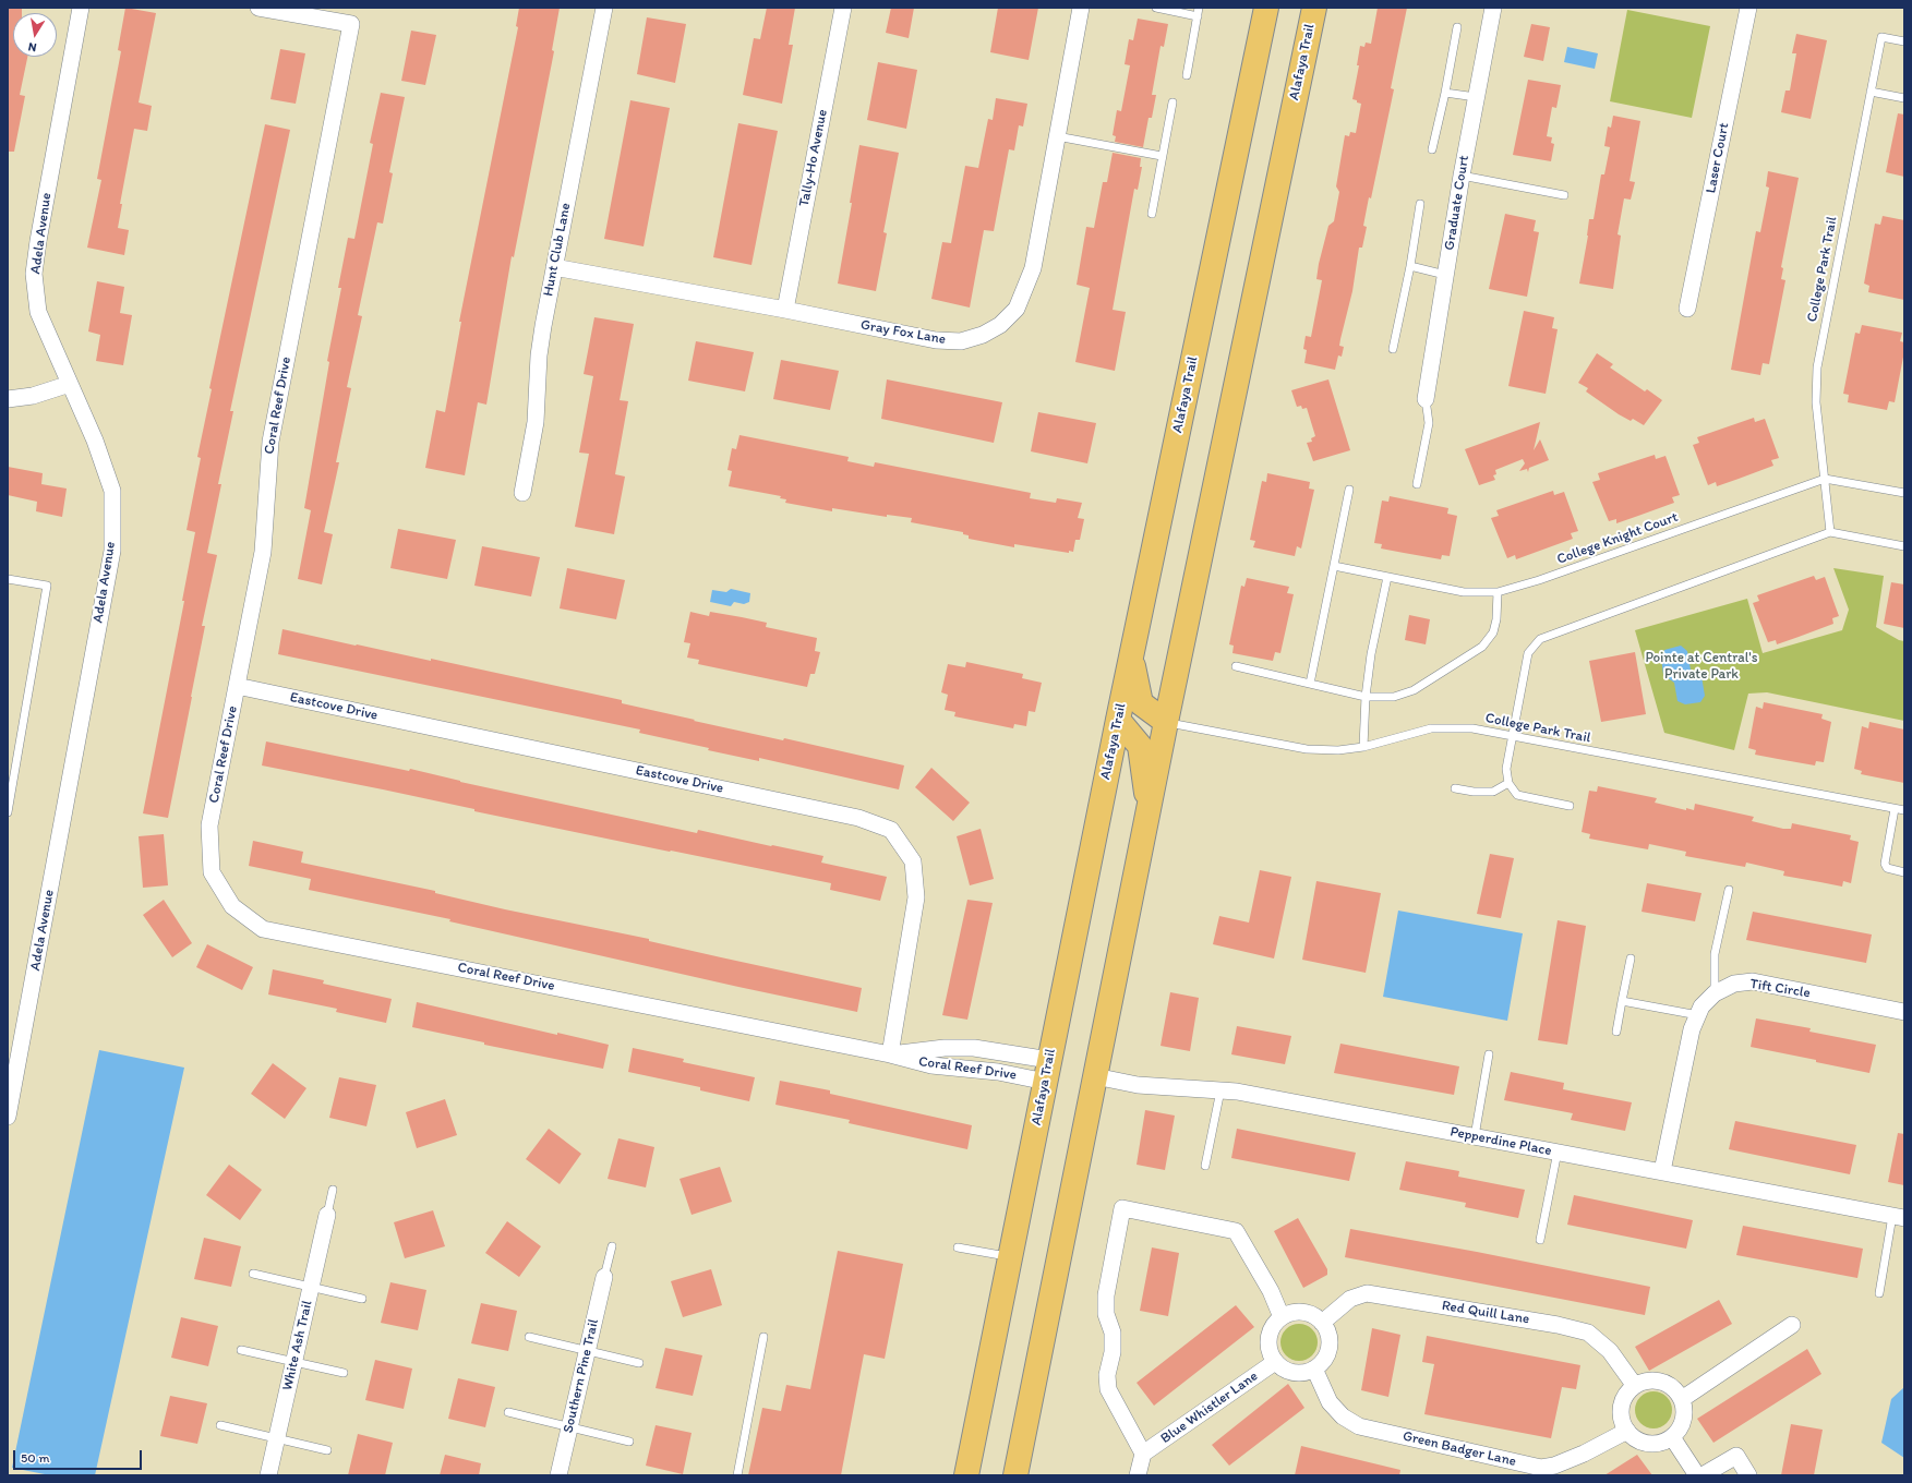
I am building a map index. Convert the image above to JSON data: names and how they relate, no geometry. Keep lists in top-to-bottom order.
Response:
{
  "streets": {
    "main road": ["Alafaya Trail"],
    "street": [
      "Tally-Ho Avenue",
      "Laser Court",
      "Graduate Court",
      "Adela Avenue",
      "Hunt Club Lane",
      "Gray Fox Lane",
      "Coral Reef Drive",
      "Eastcove Drive",
      "Tift Circle",
      "Pepperdine Place",
      "Red Quill Lane",
      "White Ash Trail",
      "Southern Pine Trail",
      "Blue Whistler Lane",
      "Green Badger Lane"
    ],
    "lane": ["College Park Trail", "College Knight Court"]
  },
  "crossings": [
    ["Alafaya Trail", "College Park Trail"],
    ["Alafaya Trail", "Coral Reef Drive"],
    ["Alafaya Trail", "Pepperdine Place"],
    ["Tally-Ho Avenue", "Gray Fox Lane"],
    ["Hunt Club Lane", "Gray Fox Lane"],
    ["College Park Trail", "College Knight Court"],
    ["Coral Reef Drive", "Eastcove Drive"],
    ["Tift Circle", "Pepperdine Place"],
    ["Red Quill Lane", "Blue Whistler Lane"],
    ["Red Quill Lane", "Green Badger Lane"],
    ["Blue Whistler Lane", "Green Badger Lane"]
  ],
  "parks": ["Pointe at Central's Private Park"],
  "scale_bar": "50 m",
  "north": "bottom"
}
